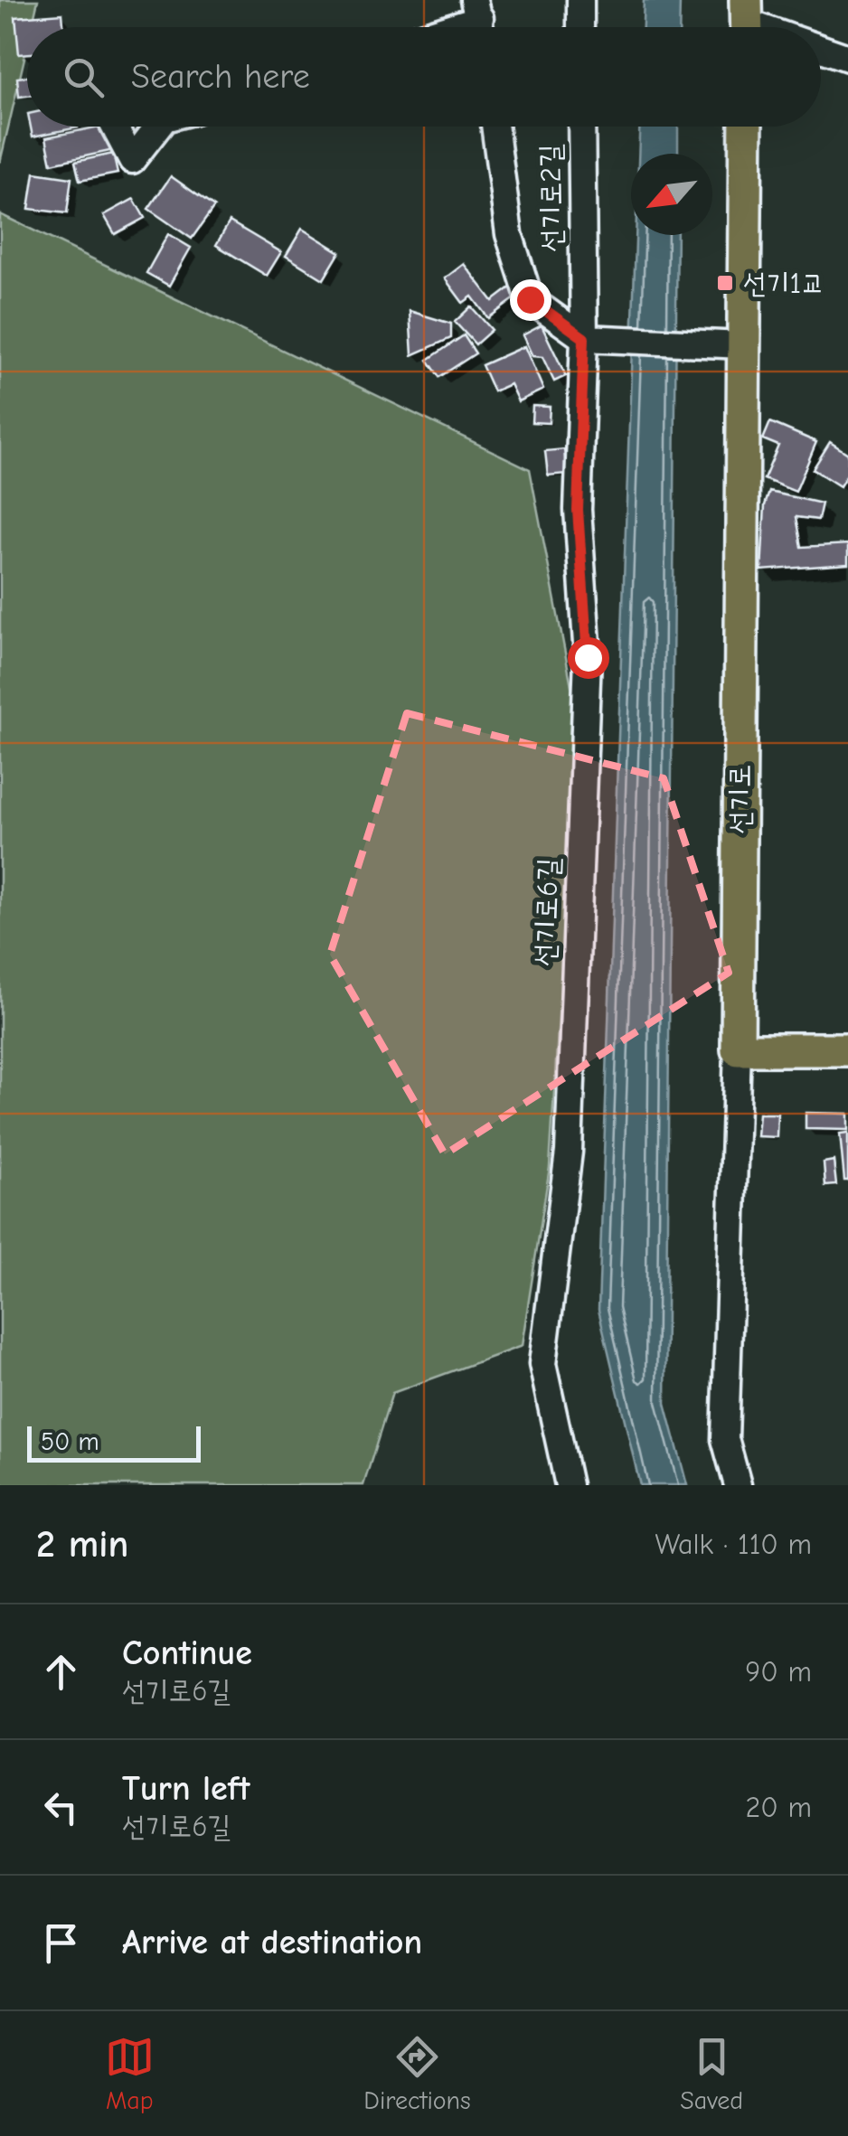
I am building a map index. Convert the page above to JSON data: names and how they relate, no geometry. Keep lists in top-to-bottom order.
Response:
{
  "streets": {
    "main road": ["선기로"],
    "street": ["선기로2길", "선기로6길"]
  },
  "crossings": [
    ["선기로2길", "선기로6길"]
  ],
  "places": {
    "transit": ["선기1교"]
  },
  "scale_bar": "50 m",
  "north": "bottom left",
  "page": {
    "search": "Search here",
    "scale": "50 m",
    "heading": ["2 min", "Walk · 110 m"],
    "list": [
      ["Continue", "선기로6길", "90 m"],
      ["Turn left", "선기로6길", "20 m"],
      "Arrive at destination"
    ],
    "nav": ["Map", "Directions", "Saved"]
  }
}
